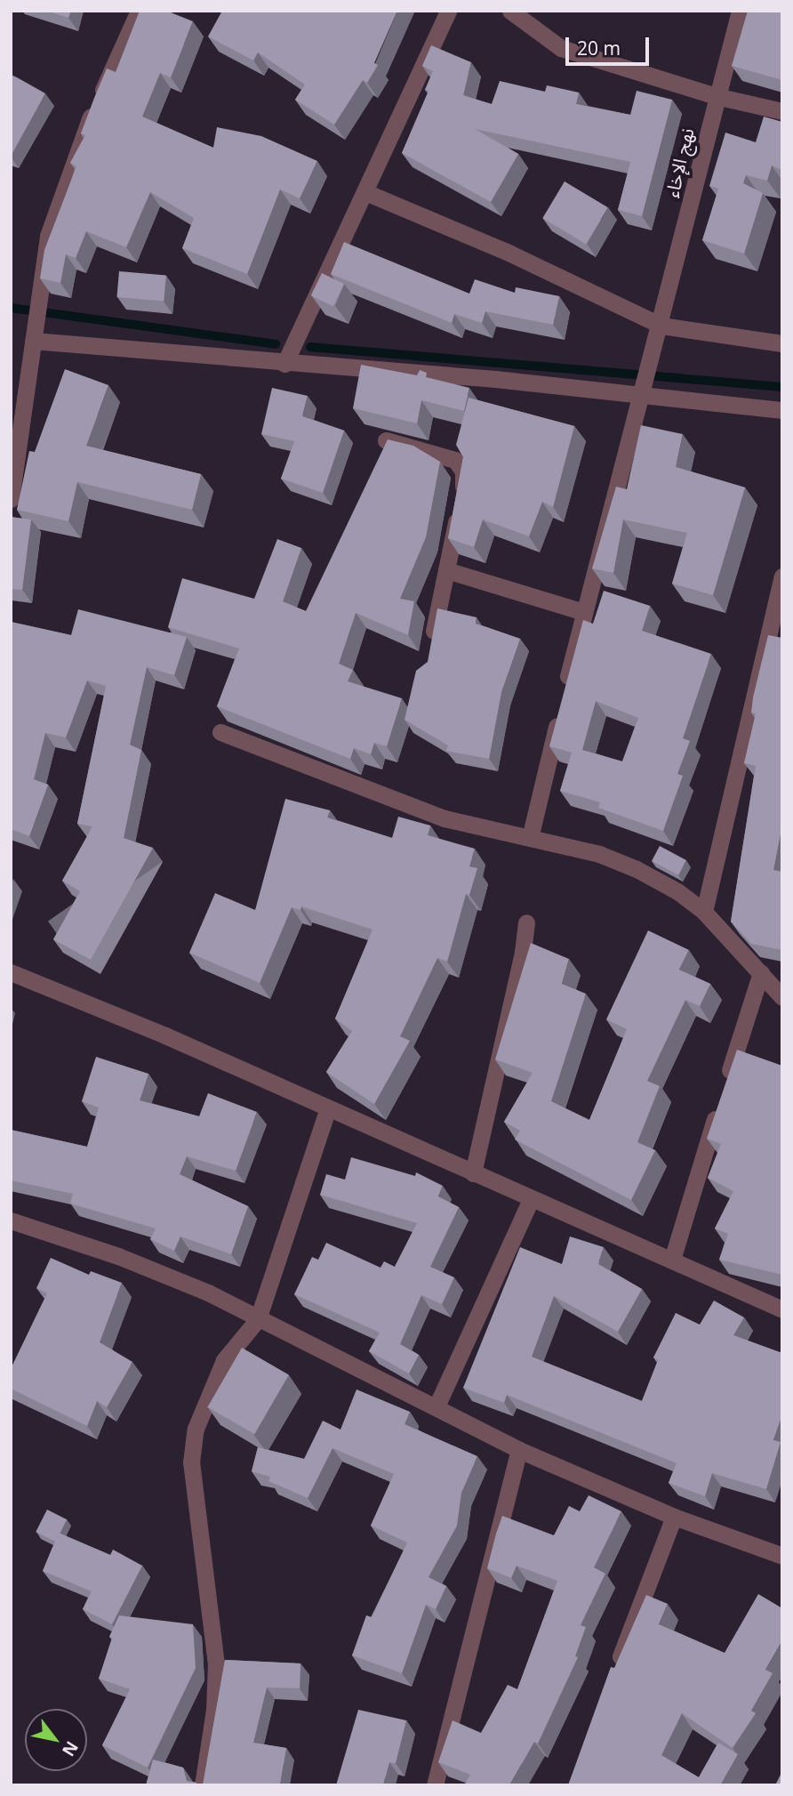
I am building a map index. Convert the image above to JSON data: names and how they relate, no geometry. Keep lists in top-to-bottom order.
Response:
{
  "streets": {
    "street": ["نهج الإخاء"]
  },
  "scale_bar": "20 m",
  "north": "bottom right"
}
